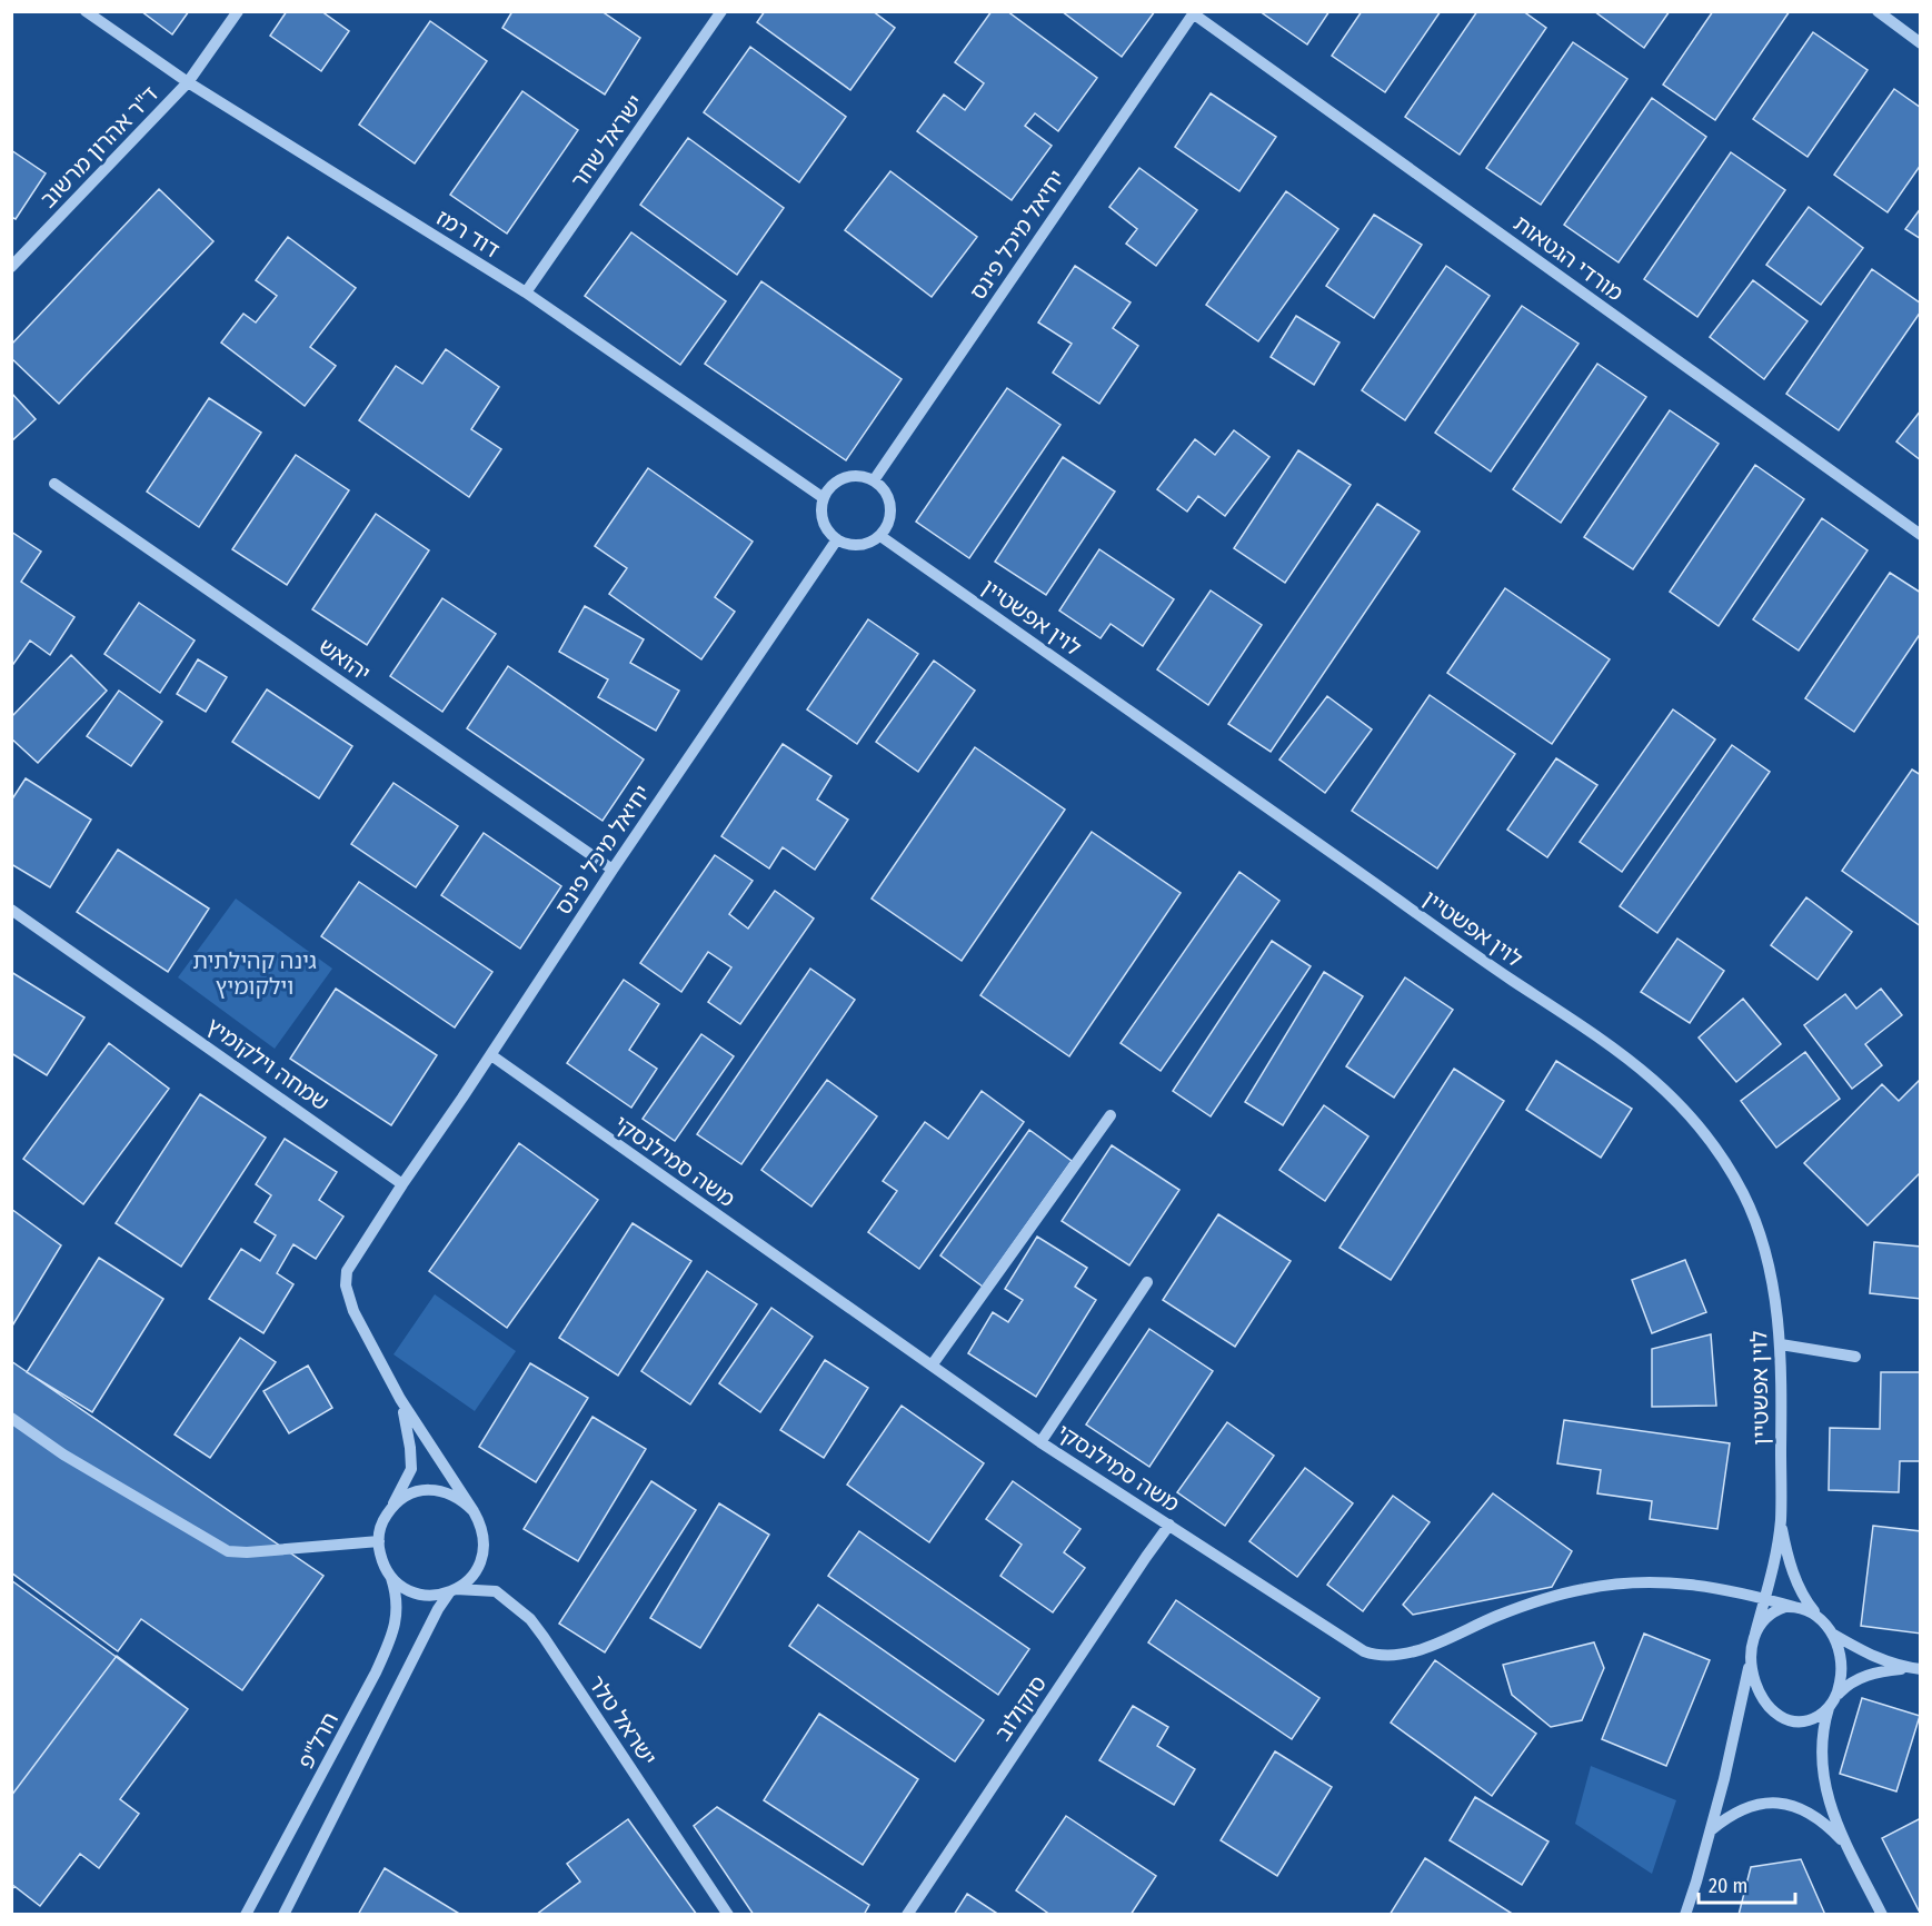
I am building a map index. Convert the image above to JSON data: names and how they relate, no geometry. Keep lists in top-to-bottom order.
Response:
{
  "streets": {
    "street": [
      "ישראל שחר",
      "ד\"ר אהרון מרשוב",
      "דוד רמז",
      "יחיאל מיכל פינס",
      "מורדי הגטאות",
      "לוין אפשטיין",
      "יהואש",
      "שמחה וילקומיץ",
      "משה סמילנסקי",
      "סוקולוב",
      "ישראל טלר",
      "חרל\"פ"
    ]
  },
  "crossings": [
    ["ישראל שחר", "דוד רמז"],
    ["ד\"ר אהרון מרשוב", "דוד רמז"],
    ["דוד רמז", "יחיאל מיכל פינס"],
    ["דוד רמז", "לוין אפשטיין"],
    ["יחיאל מיכל פינס", "מורדי הגטאות"],
    ["יחיאל מיכל פינס", "לוין אפשטיין"],
    ["יחיאל מיכל פינס", "יהואש"],
    ["יחיאל מיכל פינס", "שמחה וילקומיץ"],
    ["יחיאל מיכל פינס", "משה סמילנסקי"],
    ["לוין אפשטיין", "משה סמילנסקי"],
    ["משה סמילנסקי", "סוקולוב"],
    ["ישראל טלר", "חרל\"פ"]
  ],
  "parks": ["גינה קהילתית וילקומיץ"],
  "scale_bar": "20 m"
}
